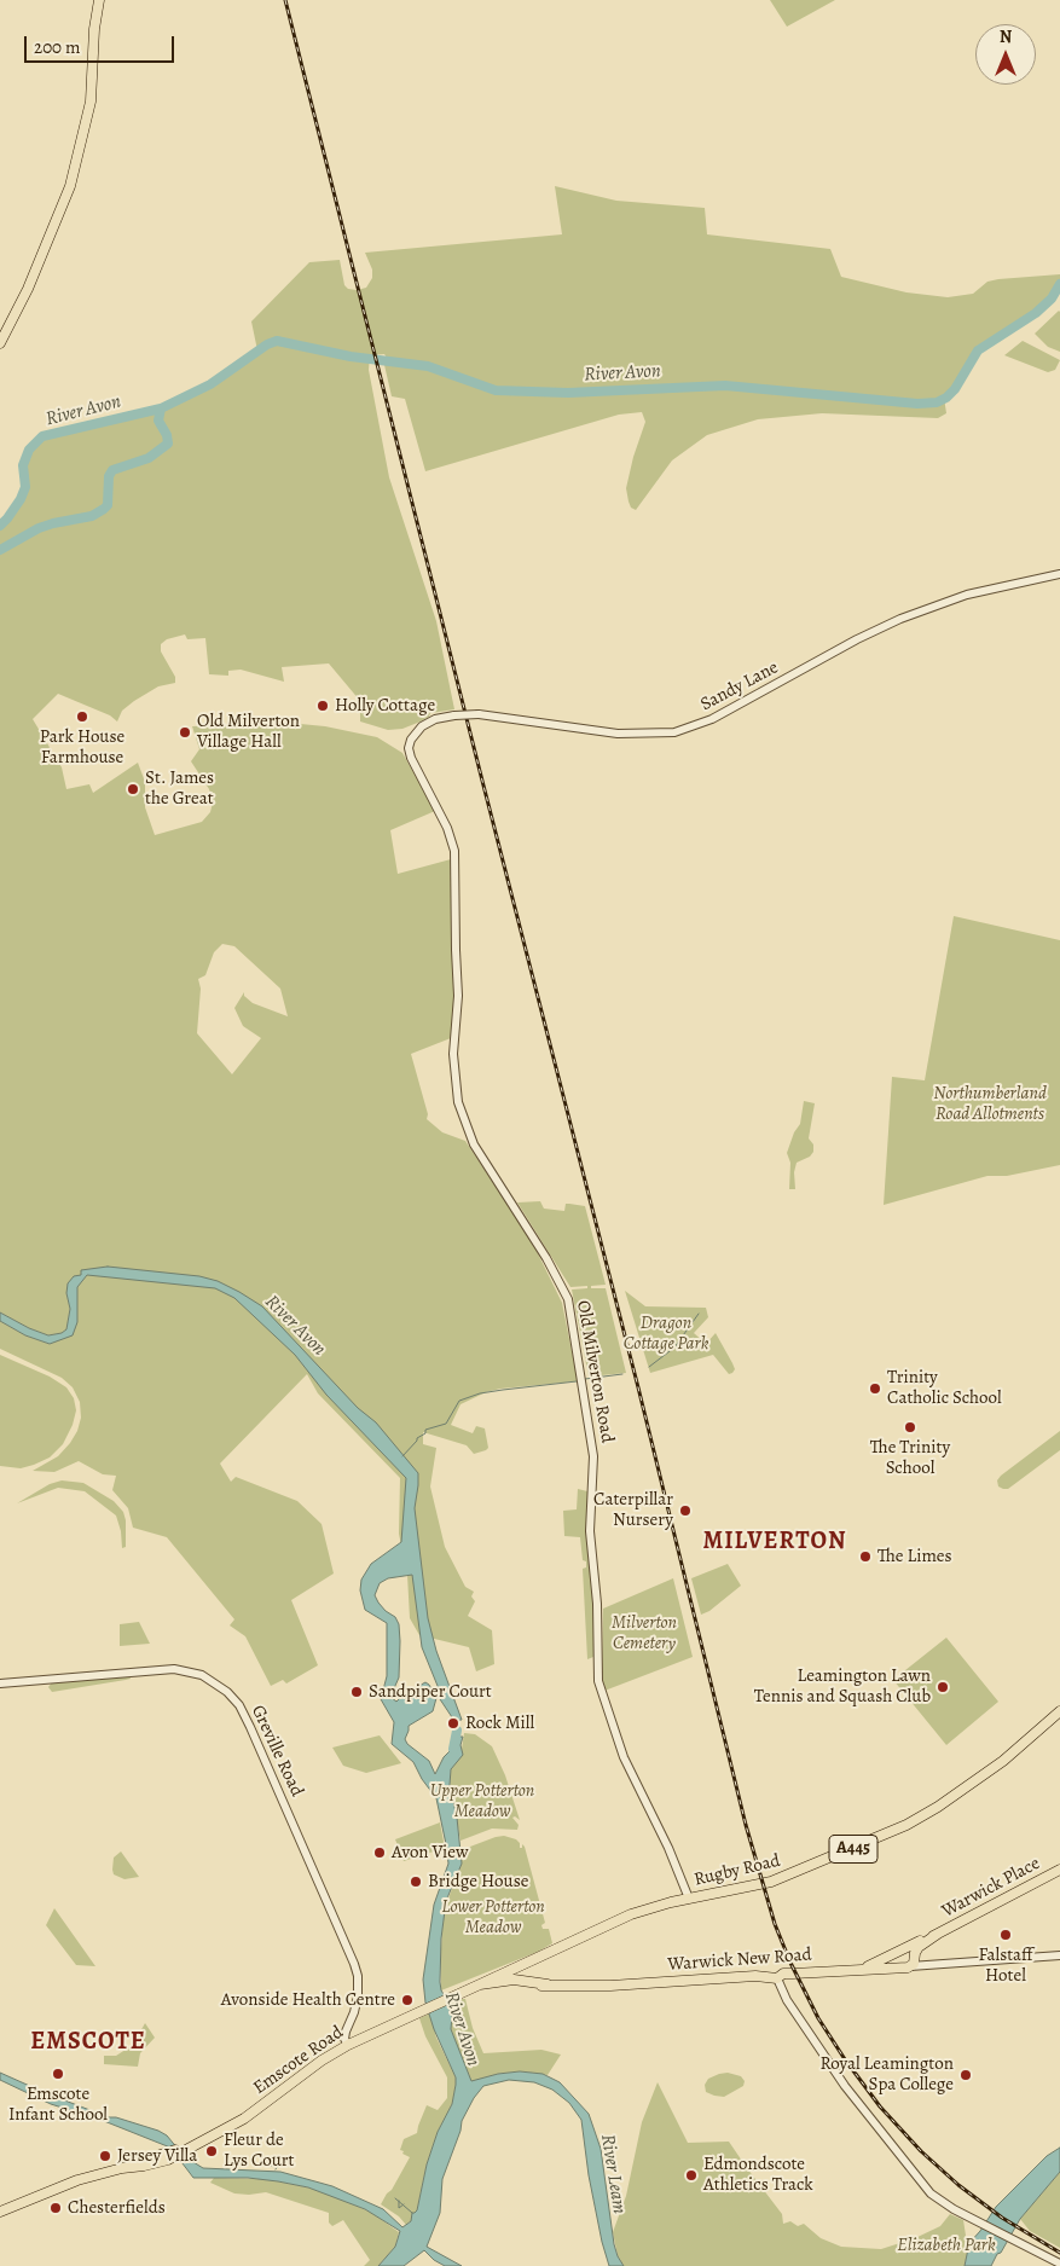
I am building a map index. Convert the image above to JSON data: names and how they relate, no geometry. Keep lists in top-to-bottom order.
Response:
{
  "streets": {
    "main road": [
      "A445",
      "Rugby Road",
      "Warwick Place",
      "Warwick New Road",
      "Emscote Road"
    ],
    "street": ["Sandy Lane", "Old Milverton Road", "Greville Road"]
  },
  "crossings": [
    ["Sandy Lane", "Old Milverton Road"],
    ["Old Milverton Road", "Rugby Road"],
    ["Greville Road", "Emscote Road"],
    ["Rugby Road", "Warwick New Road"],
    ["Warwick Place", "Warwick New Road"],
    ["Warwick New Road", "Emscote Road"]
  ],
  "districts": ["MILVERTON", "EMSCOTE"],
  "water": ["River Avon", "River Leam"],
  "parks": [
    "Northumberland Road Allotments",
    "Dragon Cottage Park",
    "Milverton Cemetery",
    "Upper Potterton Meadow",
    "Lower Potterton Meadow",
    "Elizabeth Park"
  ],
  "places": [
    "Holly Cottage",
    "Park House Farmhouse",
    "Old Milverton Village Hall",
    "St. James the Great",
    "Trinity Catholic School",
    "The Trinity School",
    "Caterpillar Nursery",
    "The Limes",
    "Leamington Lawn Tennis and Squash Club",
    "Sandpiper Court",
    "Rock Mill",
    "Avon View",
    "Bridge House",
    "Falstaff Hotel",
    "Avonside Health Centre",
    "Emscote Infant School",
    "Royal Leamington Spa College",
    "Fleur de Lys Court",
    "Jersey Villa",
    "Edmondscote Athletics Track",
    "Chesterfields"
  ],
  "scale_bar": "200 m",
  "north": "top"
}
